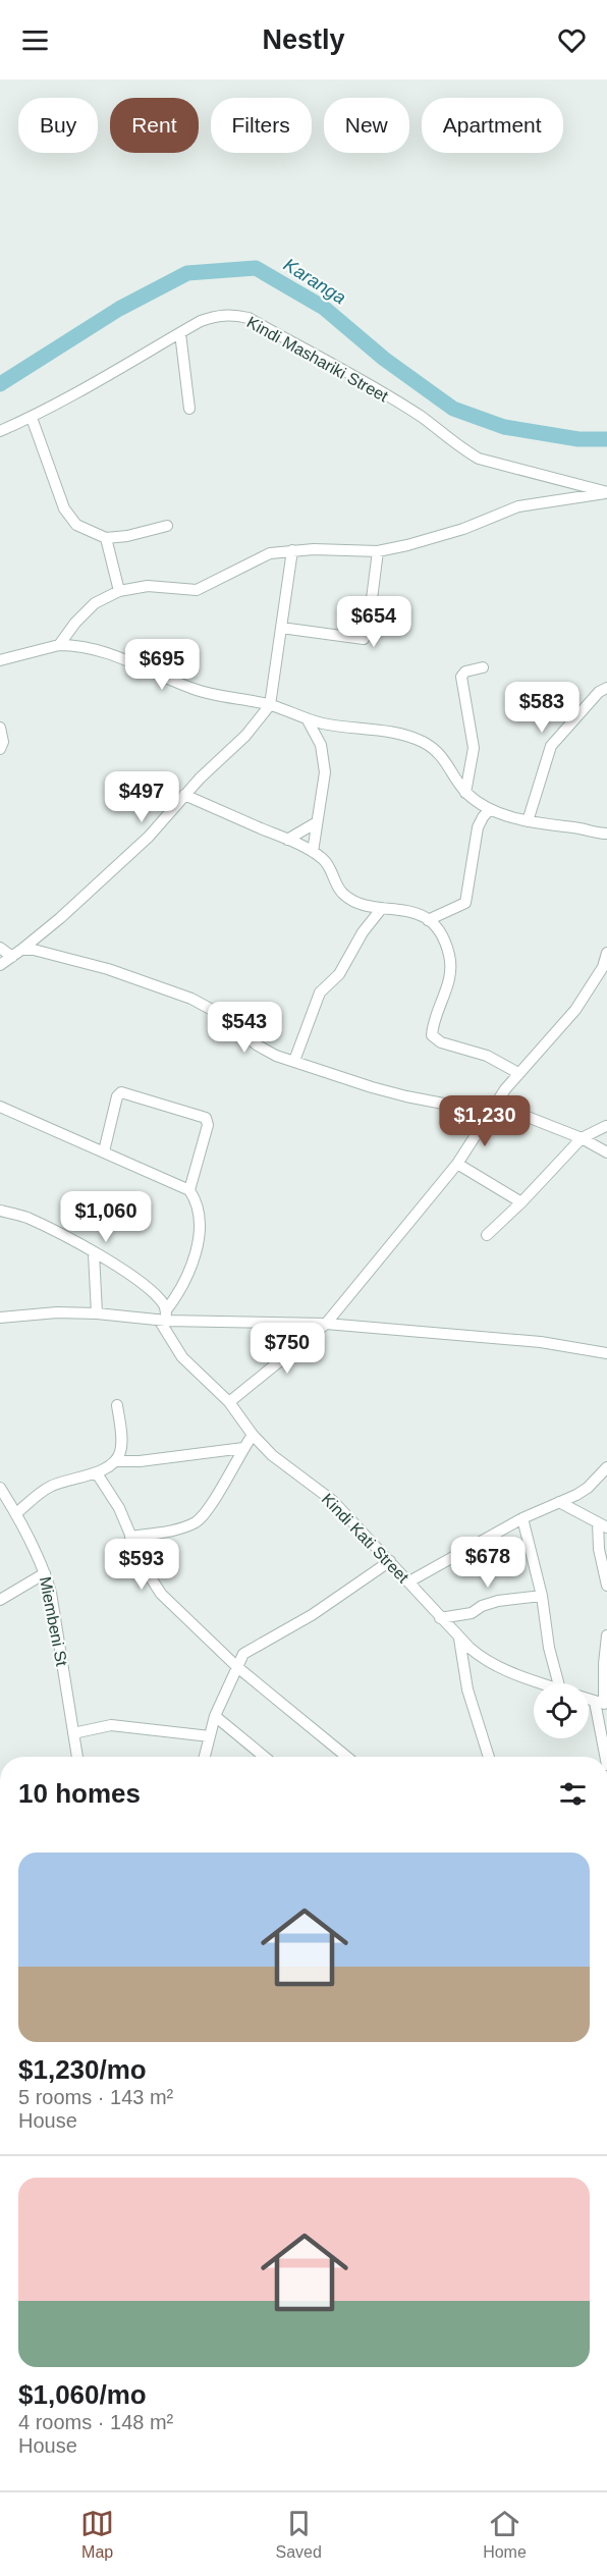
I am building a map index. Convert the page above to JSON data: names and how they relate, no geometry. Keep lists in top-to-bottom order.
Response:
{
  "streets": {
    "street": ["Kindi Mashariki Street", "Kindi Kati Street", "Miembeni St"]
  },
  "water": ["Karanga"],
  "page": {
    "header": "Nestly",
    "chip": [
      "Buy",
      "Rent",
      "Filters",
      "New",
      "Apartment"
    ],
    "price": [
      "$654",
      "$695",
      "$583",
      "$497",
      "$543",
      "$1,230",
      "$1,060",
      "$750",
      "$678",
      "$593"
    ],
    "heading": "10 homes",
    "list": [
      {
        "name": "$1,230/mo",
        "note": "5 rooms · 143 m² · House"
      },
      {
        "name": "$1,060/mo",
        "note": "4 rooms · 148 m² · House"
      }
    ],
    "tabs": ["Map", "Saved", "Home"]
  }
}
